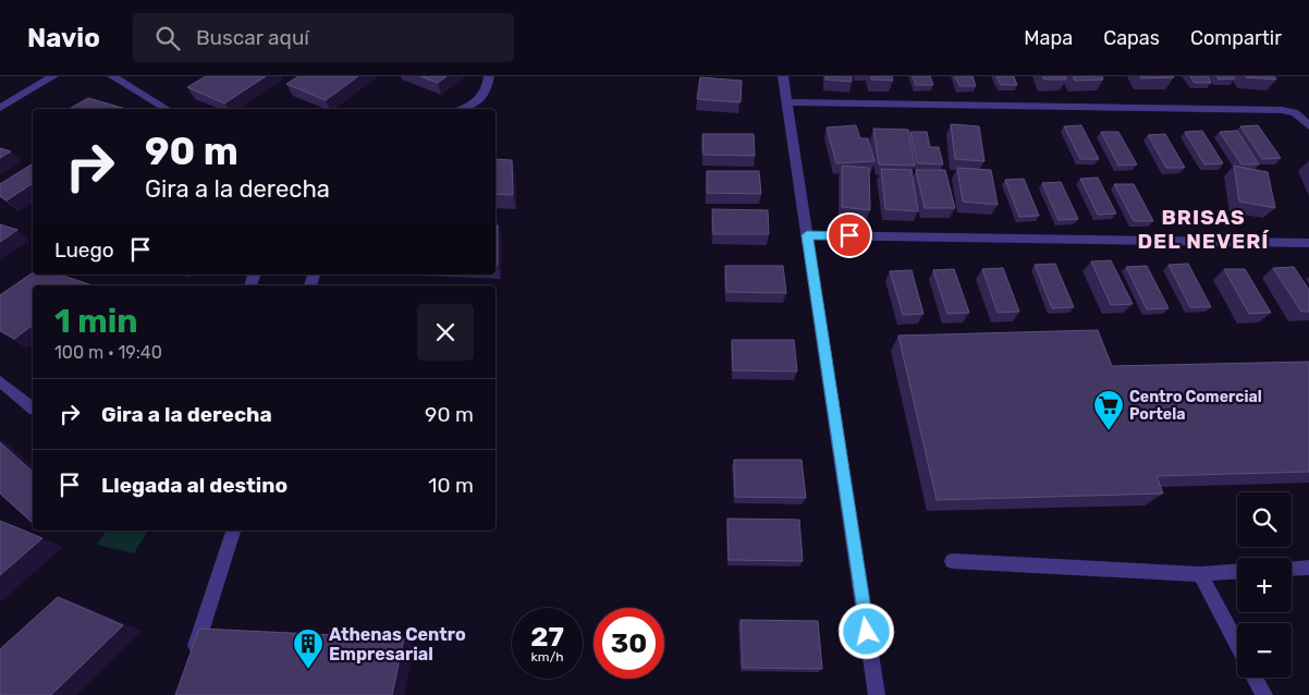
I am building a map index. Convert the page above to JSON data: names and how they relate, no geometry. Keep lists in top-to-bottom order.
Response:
{
  "districts": ["BRISAS DEL NEVERÍ"],
  "places": {
    "supermarket": ["Centro Comercial Portela"],
    "building": ["Athenas Centro Empresarial"]
  },
  "page": {
    "header": "Navio",
    "search": "Buscar aquí",
    "nav": ["Mapa", "Capas", "Compartir"],
    "turn": ["90 m", "Gira a la derecha"],
    "then": "Luego",
    "heading": ["1 min", "100 m · 19:40"],
    "list": [
      {
        "name": "Gira a la derecha",
        "value": "90 m"
      },
      {
        "name": "Llegada al destino",
        "value": "10 m"
      }
    ],
    "map_buttons": ["+", "−"],
    "speed": "27 km/h",
    "limit": "30"
  }
}
